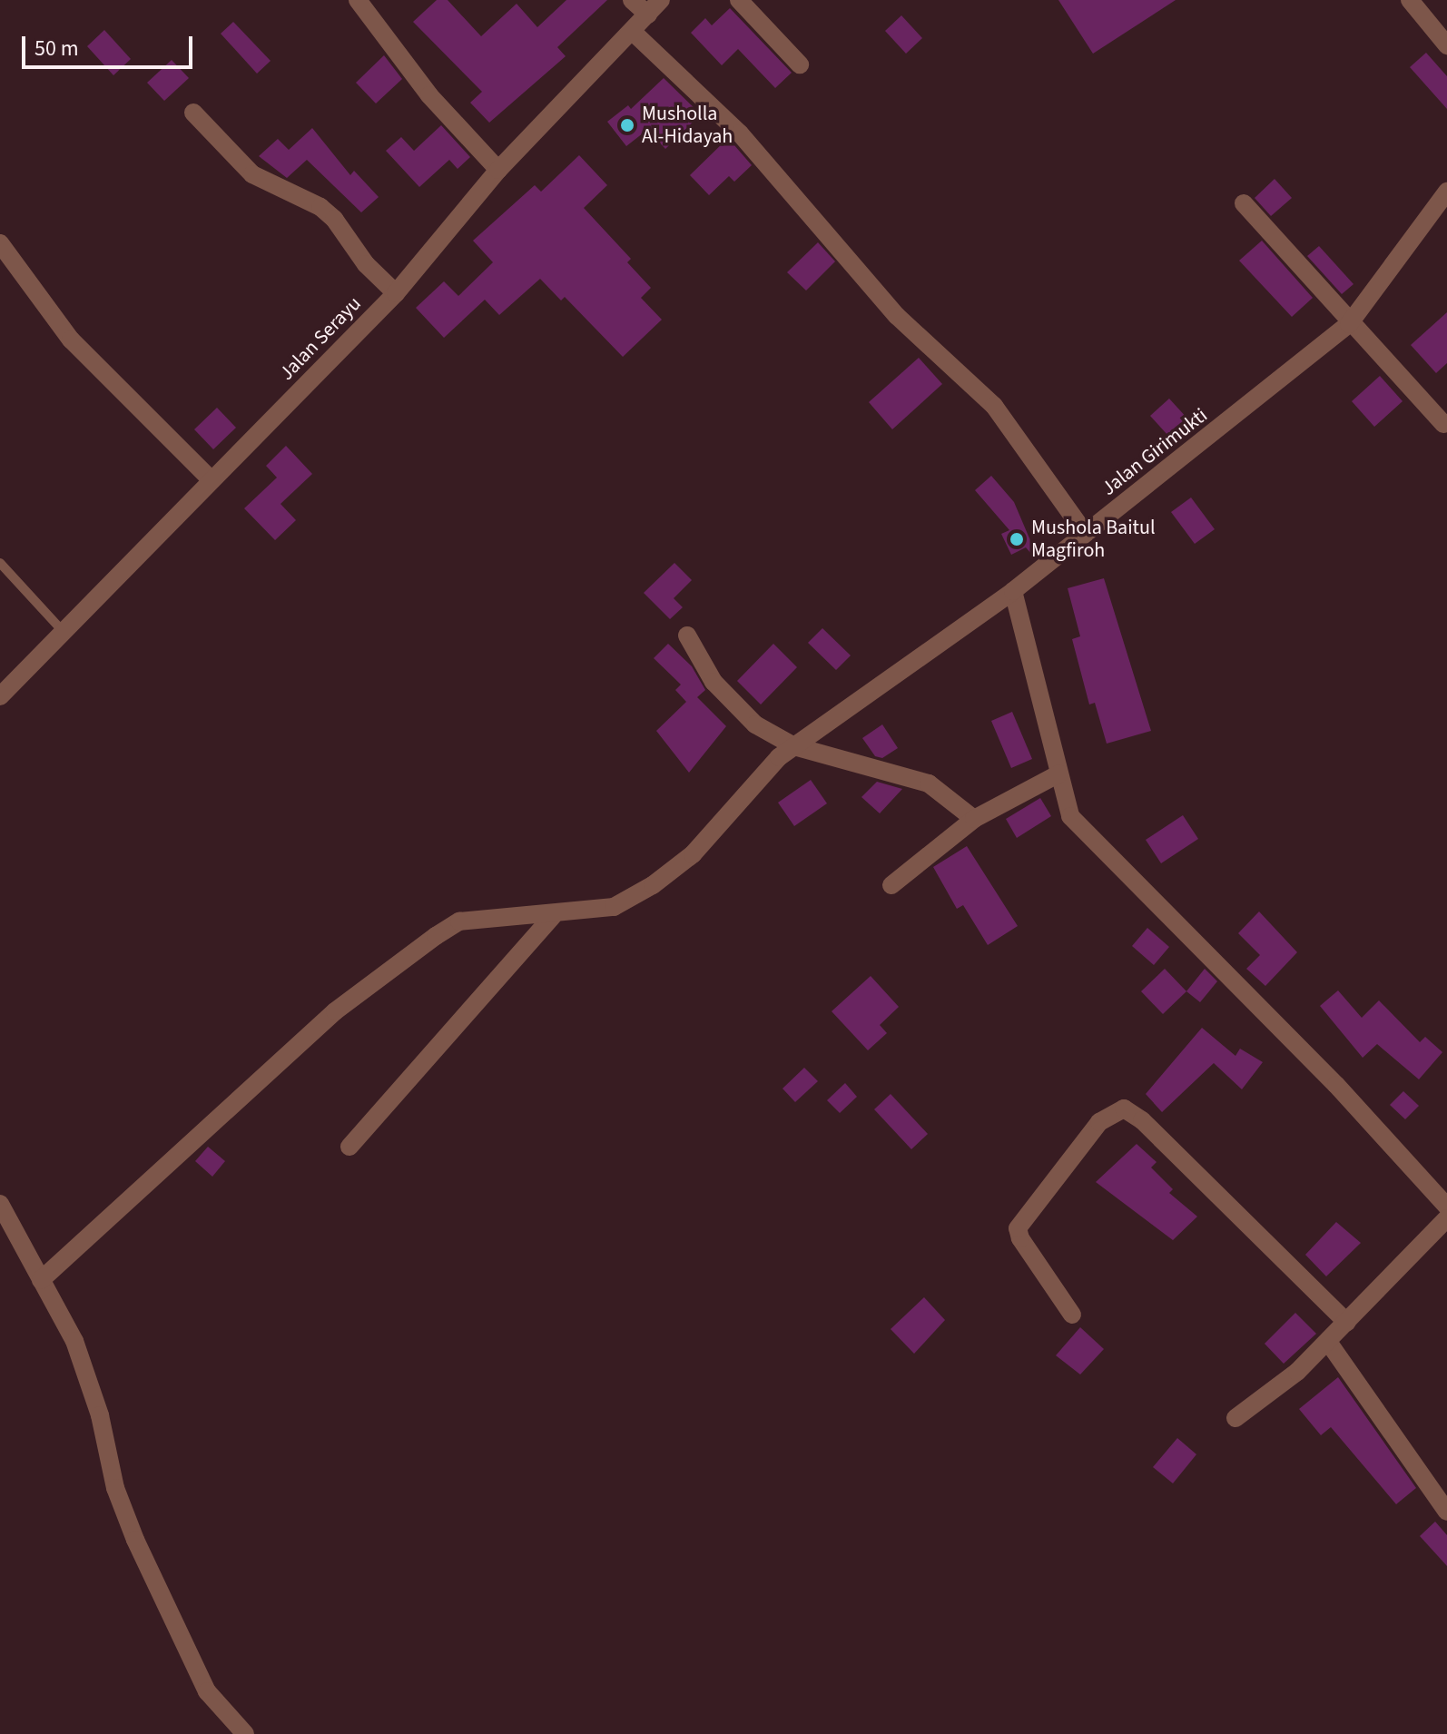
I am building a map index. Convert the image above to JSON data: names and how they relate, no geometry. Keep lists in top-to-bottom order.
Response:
{
  "streets": {
    "street": ["Jalan Serayu", "Jalan Girimukti"]
  },
  "places": ["Musholla Al-Hidayah", "Mushola Baitul Magfiroh"],
  "scale_bar": "50 m"
}
